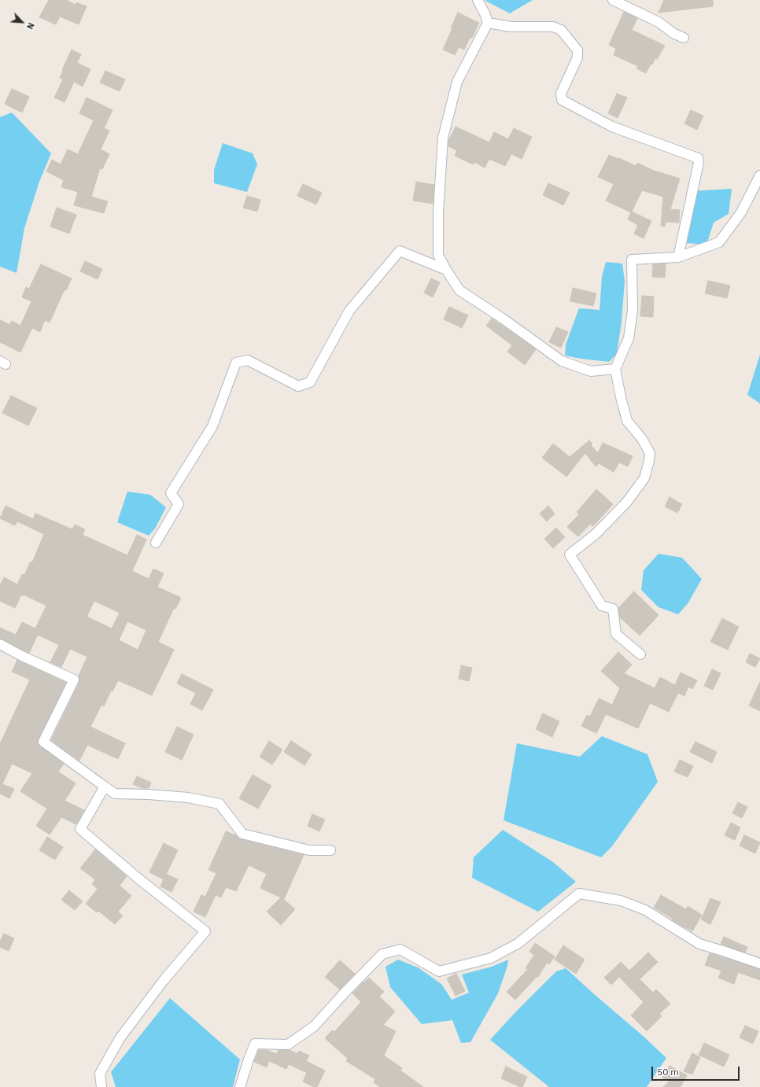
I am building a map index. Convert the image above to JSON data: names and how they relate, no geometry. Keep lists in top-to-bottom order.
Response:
{
  "scale_bar": "50 m",
  "north": "bottom right"
}
